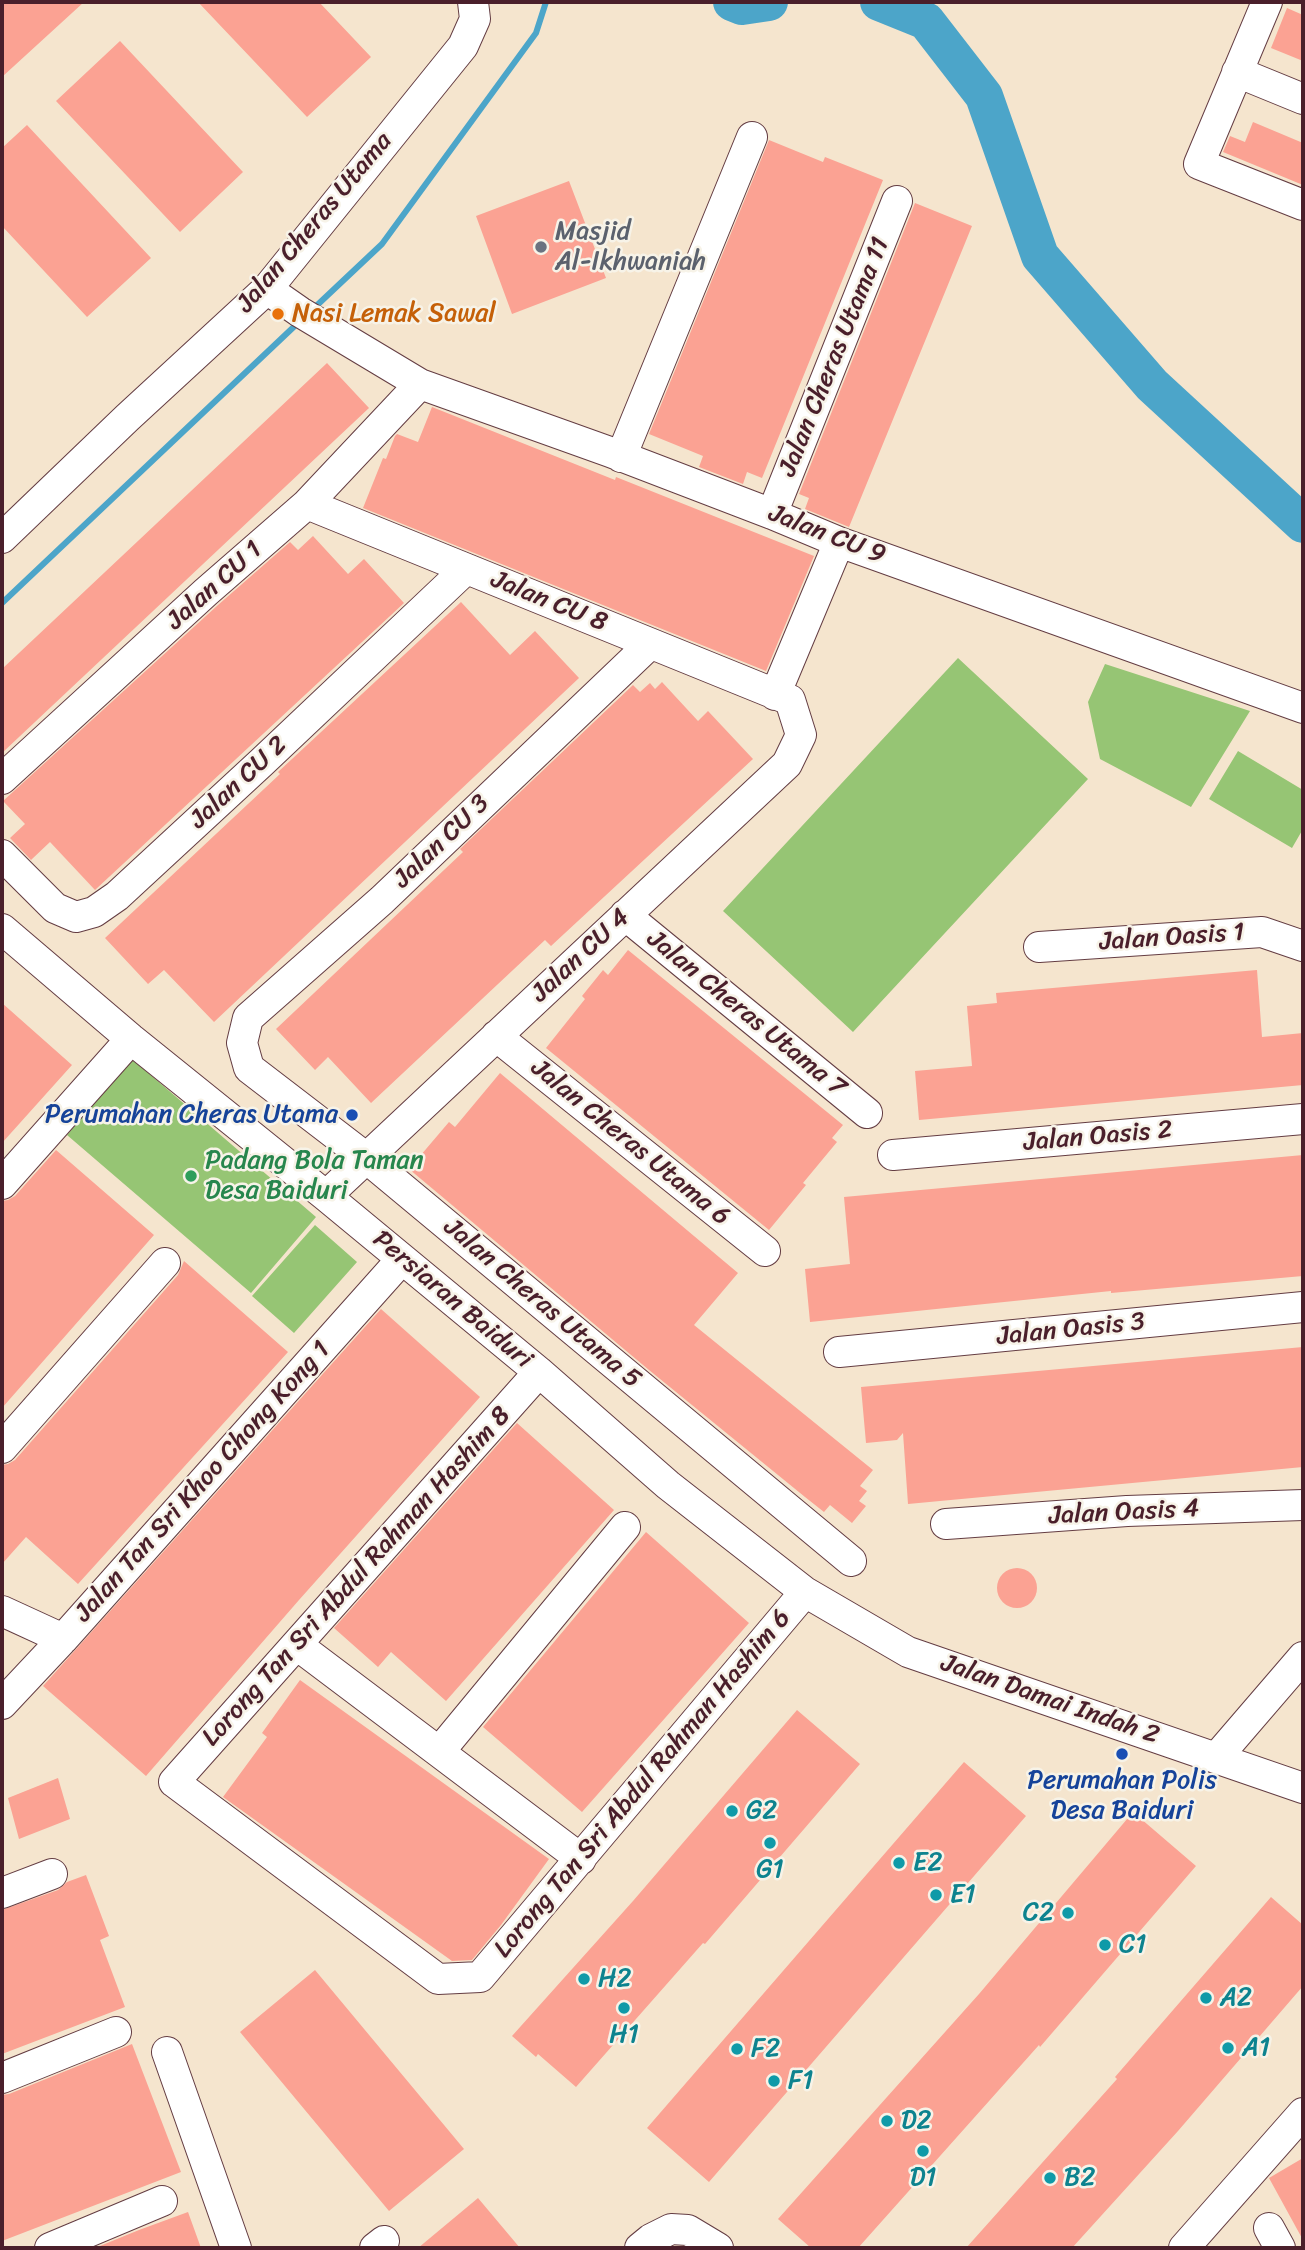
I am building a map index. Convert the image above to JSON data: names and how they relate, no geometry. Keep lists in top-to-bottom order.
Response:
{
  "streets": {
    "street": [
      "Jalan Cheras Utama",
      "Jalan Cheras Utama 11",
      "Jalan CU 9",
      "Jalan CU 1",
      "Jalan CU 8",
      "Jalan CU 2",
      "Jalan CU 3",
      "Jalan Oasis 1",
      "Jalan CU 4",
      "Jalan Cheras Utama 7",
      "Jalan Oasis 2",
      "Jalan Cheras Utama 6",
      "Persiaran Baiduri",
      "Jalan Cheras Utama 5",
      "Jalan Oasis 3",
      "Jalan Tan Sri Khoo Chong Kong 1",
      "Jalan Oasis 4",
      "Lorong Tan Sri Abdul Rahman Hashim 8",
      "Jalan Damai Indah 2",
      "Lorong Tan Sri Abdul Rahman Hashim 6"
    ]
  },
  "crossings": [
    ["Jalan Cheras Utama", "Jalan CU 9"],
    ["Jalan Cheras Utama 11", "Jalan CU 9"],
    ["Jalan CU 9", "Jalan CU 1"],
    ["Jalan CU 1", "Jalan CU 8"],
    ["Jalan CU 8", "Jalan CU 2"],
    ["Jalan CU 8", "Jalan CU 3"],
    ["Jalan CU 8", "Jalan CU 4"],
    ["Jalan CU 3", "Jalan Cheras Utama 5"],
    ["Jalan CU 4", "Jalan Cheras Utama 7"],
    ["Jalan CU 4", "Jalan Cheras Utama 6"],
    ["Jalan CU 4", "Persiaran Baiduri"],
    ["Jalan CU 4", "Jalan Cheras Utama 5"],
    ["Persiaran Baiduri", "Jalan Tan Sri Khoo Chong Kong 1"],
    ["Persiaran Baiduri", "Lorong Tan Sri Abdul Rahman Hashim 8"],
    ["Persiaran Baiduri", "Jalan Damai Indah 2"],
    ["Persiaran Baiduri", "Lorong Tan Sri Abdul Rahman Hashim 6"],
    ["Lorong Tan Sri Abdul Rahman Hashim 8", "Lorong Tan Sri Abdul Rahman Hashim 6"],
    ["Jalan Damai Indah 2", "Lorong Tan Sri Abdul Rahman Hashim 6"]
  ],
  "places": [
    "Masjid Al-Ikhwaniah",
    "Nasi Lemak Sawal",
    "Perumahan Cheras Utama",
    "Padang Bola Taman Desa Baiduri",
    "Perumahan Polis Desa Baiduri",
    "G2",
    "G1",
    "E2",
    "E1",
    "C2",
    "C1",
    "H2",
    "A2",
    "H1",
    "A1",
    "F2",
    "F1",
    "D2",
    "D1",
    "B2"
  ]
}
